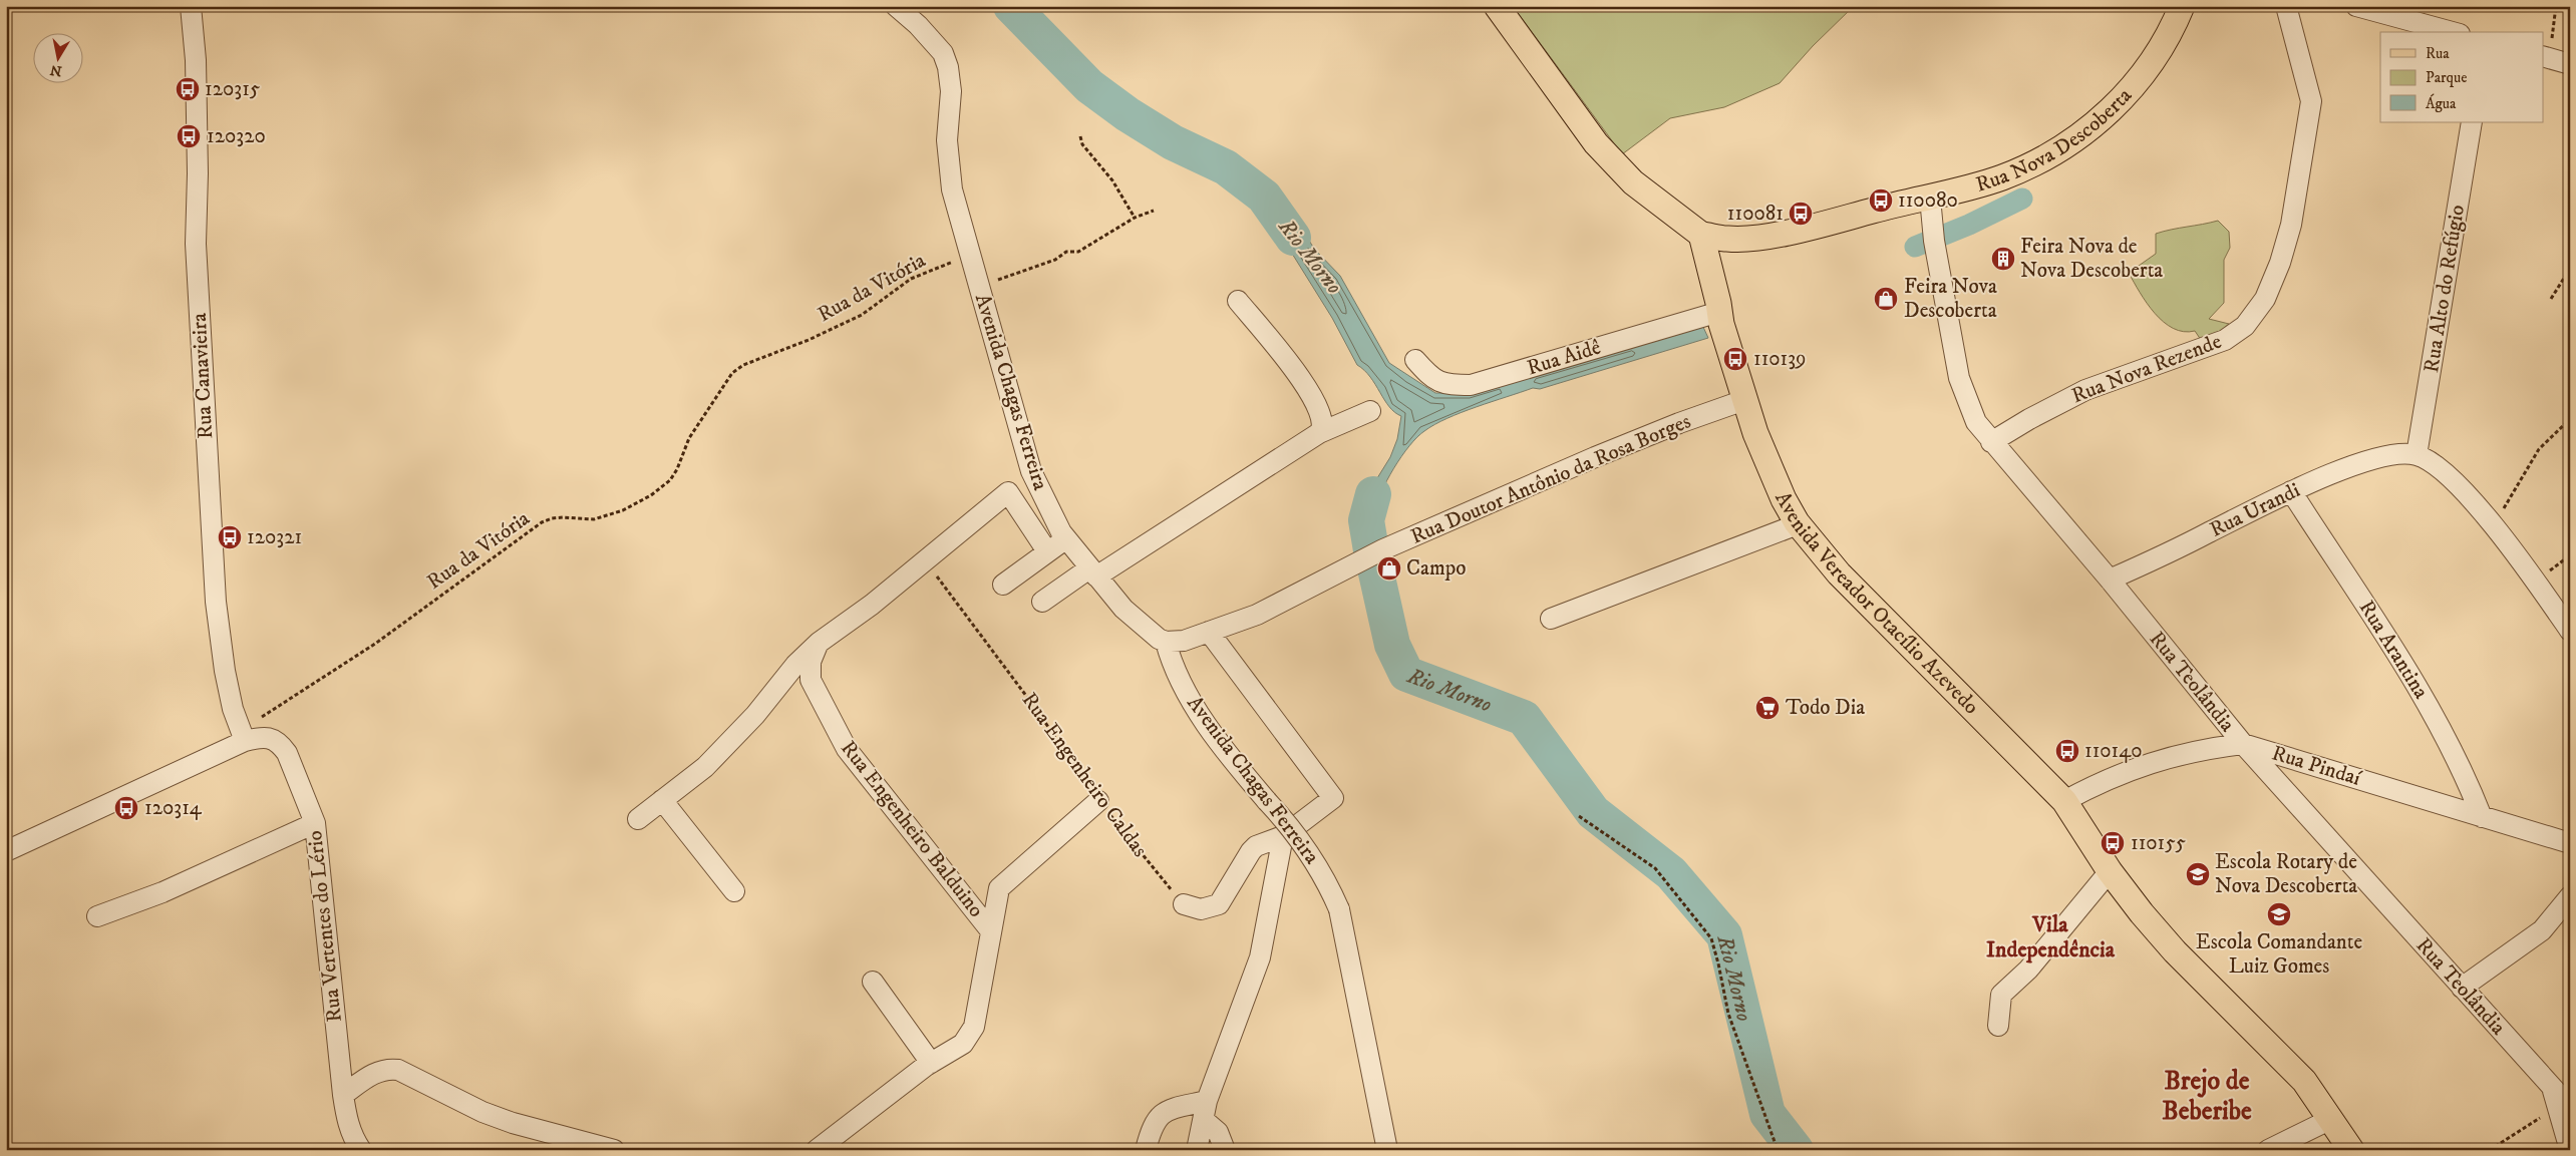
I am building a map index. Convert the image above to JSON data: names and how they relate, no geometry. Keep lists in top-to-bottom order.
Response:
{
  "streets": {
    "main road": ["Rua Nova Descoberta", "Avenida Vereador Otacílio Azevedo"],
    "street": [
      "Rua Alto do Refúgio",
      "Rua Aidê",
      "Rua Nova Rezende",
      "Rua Canavieira",
      "Avenida Chagas Ferreira",
      "Rua Doutor Antônio da Rosa Borges",
      "Rua Urandi",
      "Rua Arantina",
      "Rua Teolândia",
      "Rua Pindaí",
      "Rua Engenheiro Balduino",
      "Rua Vertentes do Lério"
    ],
    "path": ["Rua da Vitória", "Rua Engenheiro Caldas"]
  },
  "crossings": [
    ["Rua Nova Descoberta", "Avenida Vereador Otacílio Azevedo"],
    ["Rua Nova Descoberta", "Rua Teolândia"],
    ["Rua da Vitória", "Rua Canavieira"],
    ["Rua da Vitória", "Avenida Chagas Ferreira"],
    ["Rua da Vitória", "Rua Vertentes do Lério"],
    ["Rua Alto do Refúgio", "Rua Urandi"],
    ["Rua Aidê", "Avenida Vereador Otacílio Azevedo"],
    ["Rua Nova Rezende", "Rua Teolândia"],
    ["Rua Canavieira", "Rua Vertentes do Lério"],
    ["Avenida Chagas Ferreira", "Rua Doutor Antônio da Rosa Borges"],
    ["Rua Doutor Antônio da Rosa Borges", "Avenida Vereador Otacílio Azevedo"],
    ["Rua Urandi", "Rua Arantina"],
    ["Rua Urandi", "Rua Teolândia"],
    ["Avenida Vereador Otacílio Azevedo", "Rua Pindaí"],
    ["Rua Arantina", "Rua Pindaí"],
    ["Rua Teolândia", "Rua Pindaí"]
  ],
  "districts": ["Vila Independência", "Brejo de Beberibe"],
  "water": ["Rio Morno"],
  "places": {
    "bus stop": [
      "120315",
      "120320",
      "110080",
      "110081",
      "110139",
      "120321",
      "110140",
      "120314",
      "110155"
    ],
    "building": ["Feira Nova de Nova Descoberta"],
    "shop": ["Feira Nova Descoberta", "Campo"],
    "supermarket": ["Todo Dia"],
    "school or university": ["Escola Rotary de Nova Descoberta", "Escola Comandante Luiz Gomes"]
  },
  "legend": ["Rua", "Parque", "Água"],
  "north": "bottom"
}
